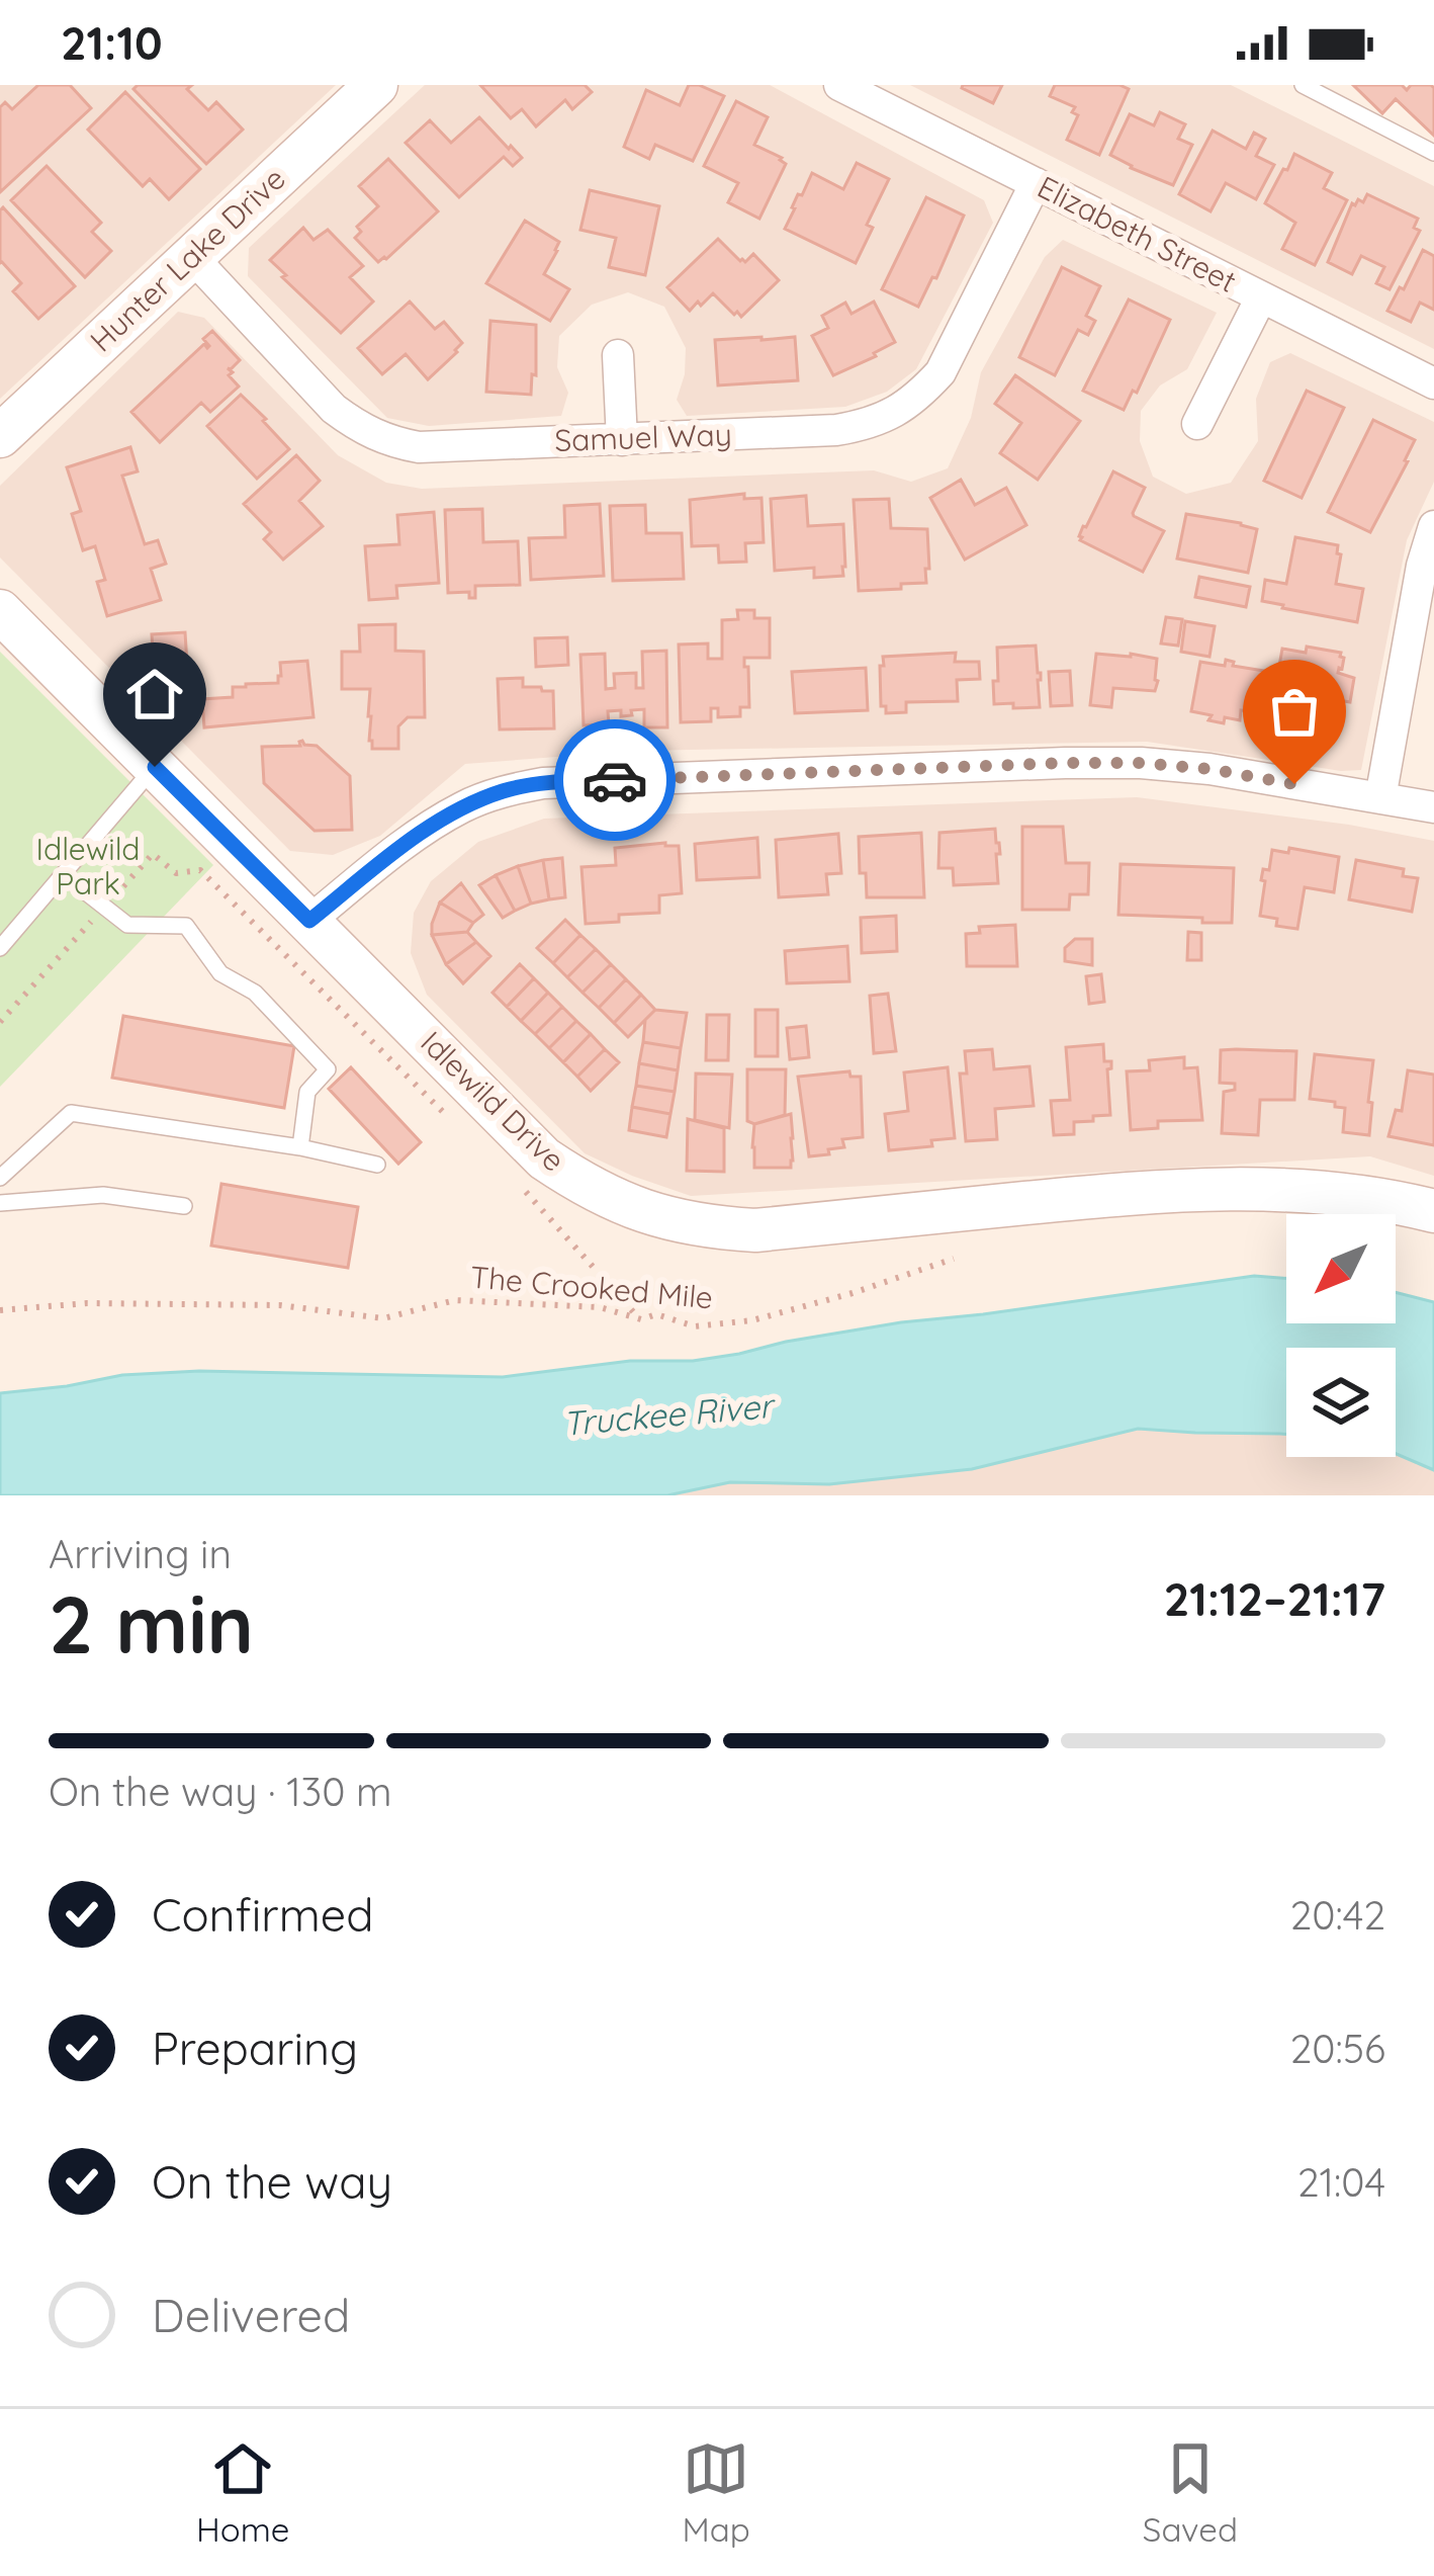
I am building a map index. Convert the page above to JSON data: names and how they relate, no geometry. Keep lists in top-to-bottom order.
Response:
{
  "streets": {
    "street": [
      "Elizabeth Street",
      "Hunter Lake Drive",
      "Samuel Way",
      "Idlewild Drive"
    ],
    "path": ["The Crooked Mile"]
  },
  "crossings": [
    ["Elizabeth Street", "Samuel Way"],
    ["Hunter Lake Drive", "Samuel Way"]
  ],
  "water": ["Truckee River"],
  "parks": ["Idlewild Park"],
  "north": "bottom left",
  "page": {
    "status": "21:10",
    "heading": ["2 min", "Arriving in", "21:12–21:17"],
    "bar": "On the way · 130 m",
    "list": [
      ["Confirmed", "20:42"],
      ["Preparing", "20:56"],
      ["On the way", "21:04"],
      "Delivered"
    ],
    "tabs": ["Home", "Map", "Saved"]
  }
}
